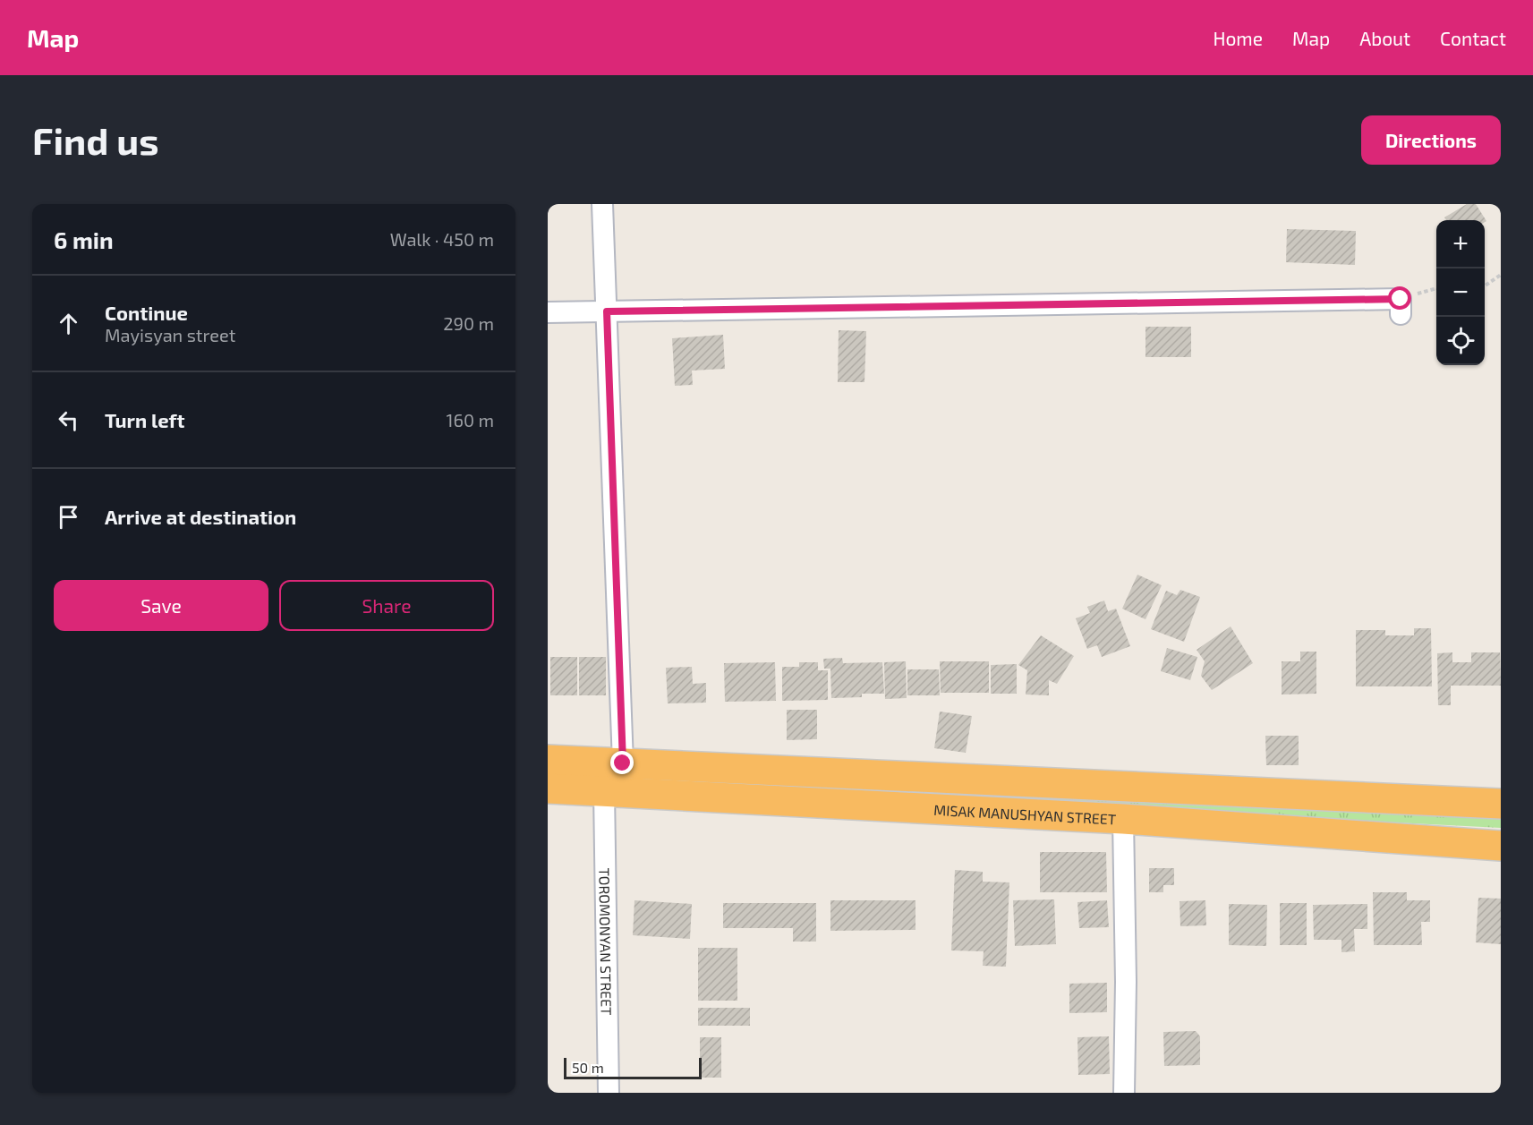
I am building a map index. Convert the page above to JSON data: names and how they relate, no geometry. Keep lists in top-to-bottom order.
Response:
{
  "streets": {
    "highway": ["MISAK MANUSHYAN STREET"],
    "street": ["TOROMONYAN STREET"]
  },
  "crossings": [
    ["MISAK MANUSHYAN STREET", "TOROMONYAN STREET"]
  ],
  "scale_bar": "50 m",
  "page": {
    "header": "Map",
    "nav": [
      "Home",
      "Map",
      "About",
      "Contact"
    ],
    "buttons": [
      "Directions",
      ["Save", "Share"]
    ],
    "title": "Find us",
    "heading": ["6 min", "Walk · 450 m"],
    "map_buttons": ["+", "−"],
    "list": [
      ["Continue", "Mayisyan street", "290 m"],
      ["Turn left", "160 m"],
      "Arrive at destination"
    ],
    "scale": "50 m"
  }
}
